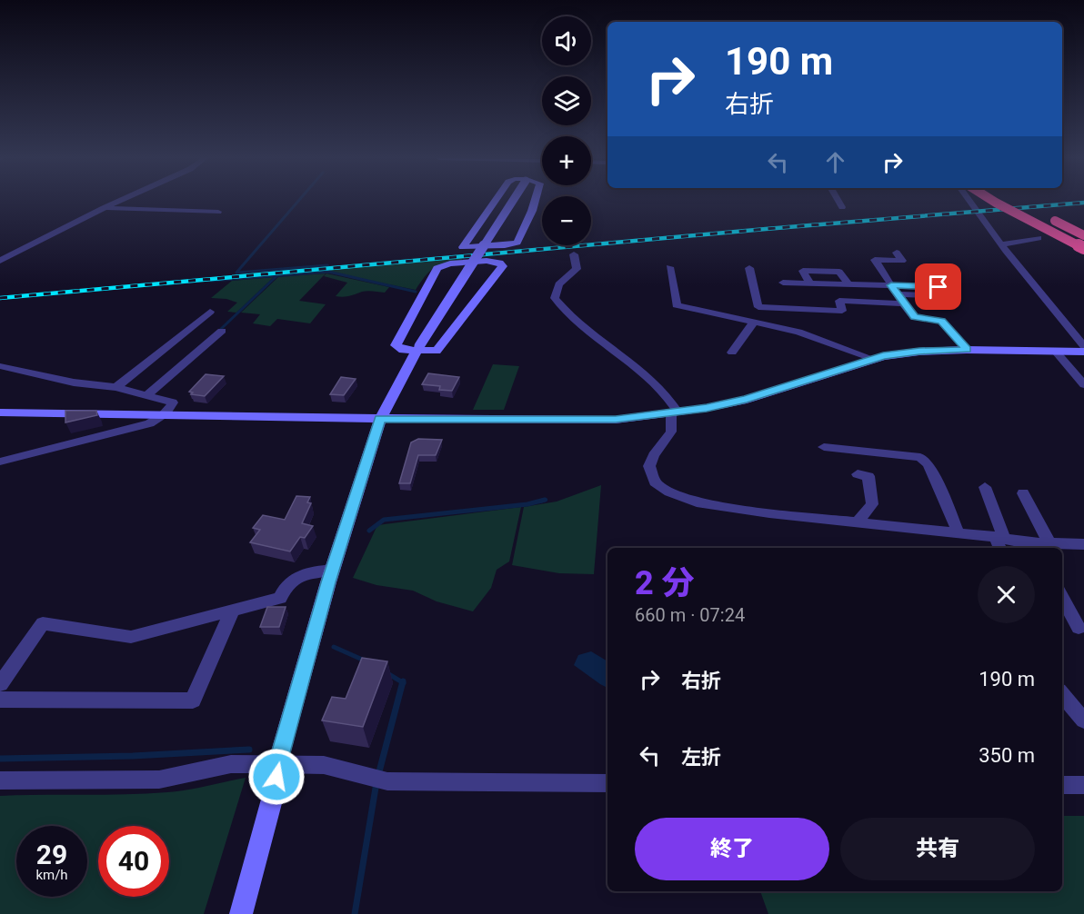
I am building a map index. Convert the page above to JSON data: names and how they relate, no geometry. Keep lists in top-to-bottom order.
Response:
{
  "page": {
    "map_buttons": ["+", "−"],
    "turn": ["190 m", "右折"],
    "heading": ["2 分", "660 m · 07:24"],
    "list": [
      {
        "name": "右折",
        "value": "190 m"
      },
      {
        "name": "左折",
        "value": "350 m"
      }
    ],
    "buttons": ["終了", "共有"],
    "speed": "29 km/h",
    "limit": "40"
  }
}
